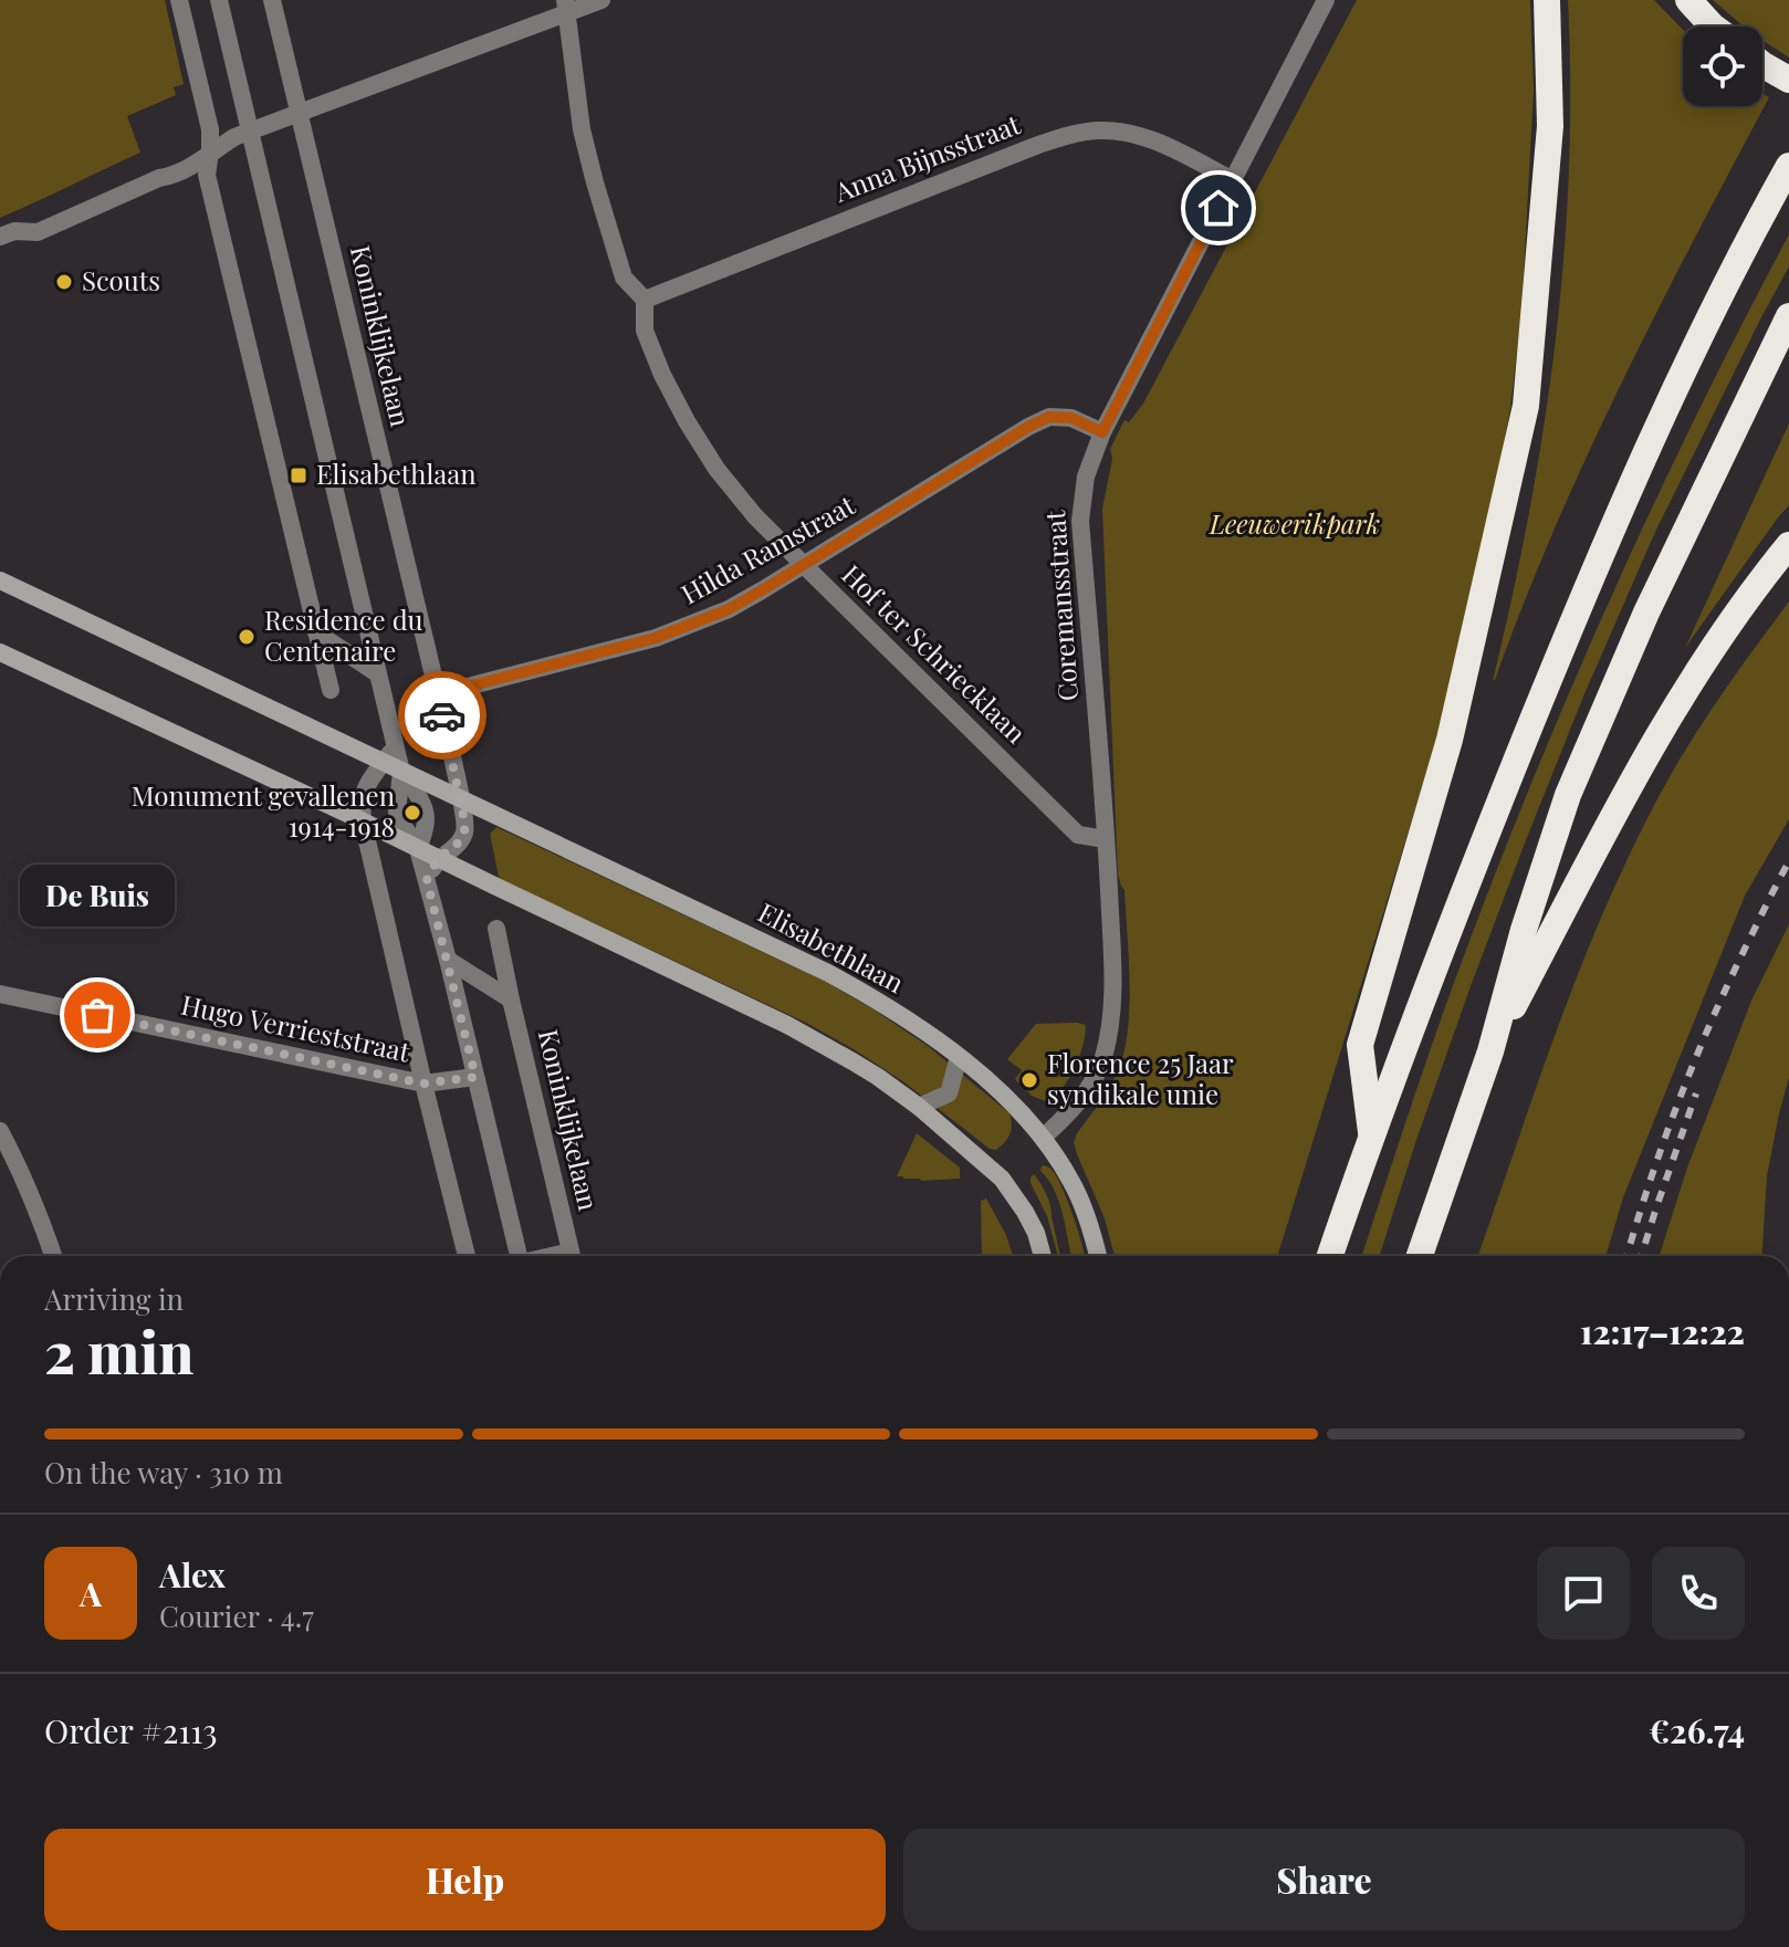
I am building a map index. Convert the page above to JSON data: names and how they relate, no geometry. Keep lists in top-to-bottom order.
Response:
{
  "streets": {
    "main road": ["Elisabethlaan"],
    "street": [
      "Anna Bijnsstraat",
      "Koninklijkelaan",
      "Hilda Ramstraat",
      "Coremansstraat",
      "Hof ter Schriecklaan",
      "Hugo Verrieststraat"
    ]
  },
  "crossings": [
    ["Anna Bijnsstraat", "Coremansstraat"],
    ["Anna Bijnsstraat", "Hof ter Schriecklaan"],
    ["Koninklijkelaan", "Hilda Ramstraat"],
    ["Koninklijkelaan", "Elisabethlaan"],
    ["Hilda Ramstraat", "Coremansstraat"],
    ["Hilda Ramstraat", "Hof ter Schriecklaan"],
    ["Coremansstraat", "Hof ter Schriecklaan"],
    ["Coremansstraat", "Elisabethlaan"]
  ],
  "parks": ["Leeuwerikpark"],
  "places": {
    "other": [
      "Scouts",
      "Residence du Centenaire",
      "Monument gevallenen 1914-1918",
      "De Buis",
      "Florence 25 Jaar syndikale unie"
    ],
    "transit": ["Elisabethlaan"]
  },
  "page": {
    "bubble": "De Buis",
    "heading": ["2 min", "Arriving in", "12:17–12:22"],
    "panel": [
      "Alex",
      "Courier · 4.7",
      "Order #2113",
      "€26.74"
    ],
    "bar": "On the way · 310 m",
    "round": "A",
    "buttons": ["Help", "Share"]
  }
}
